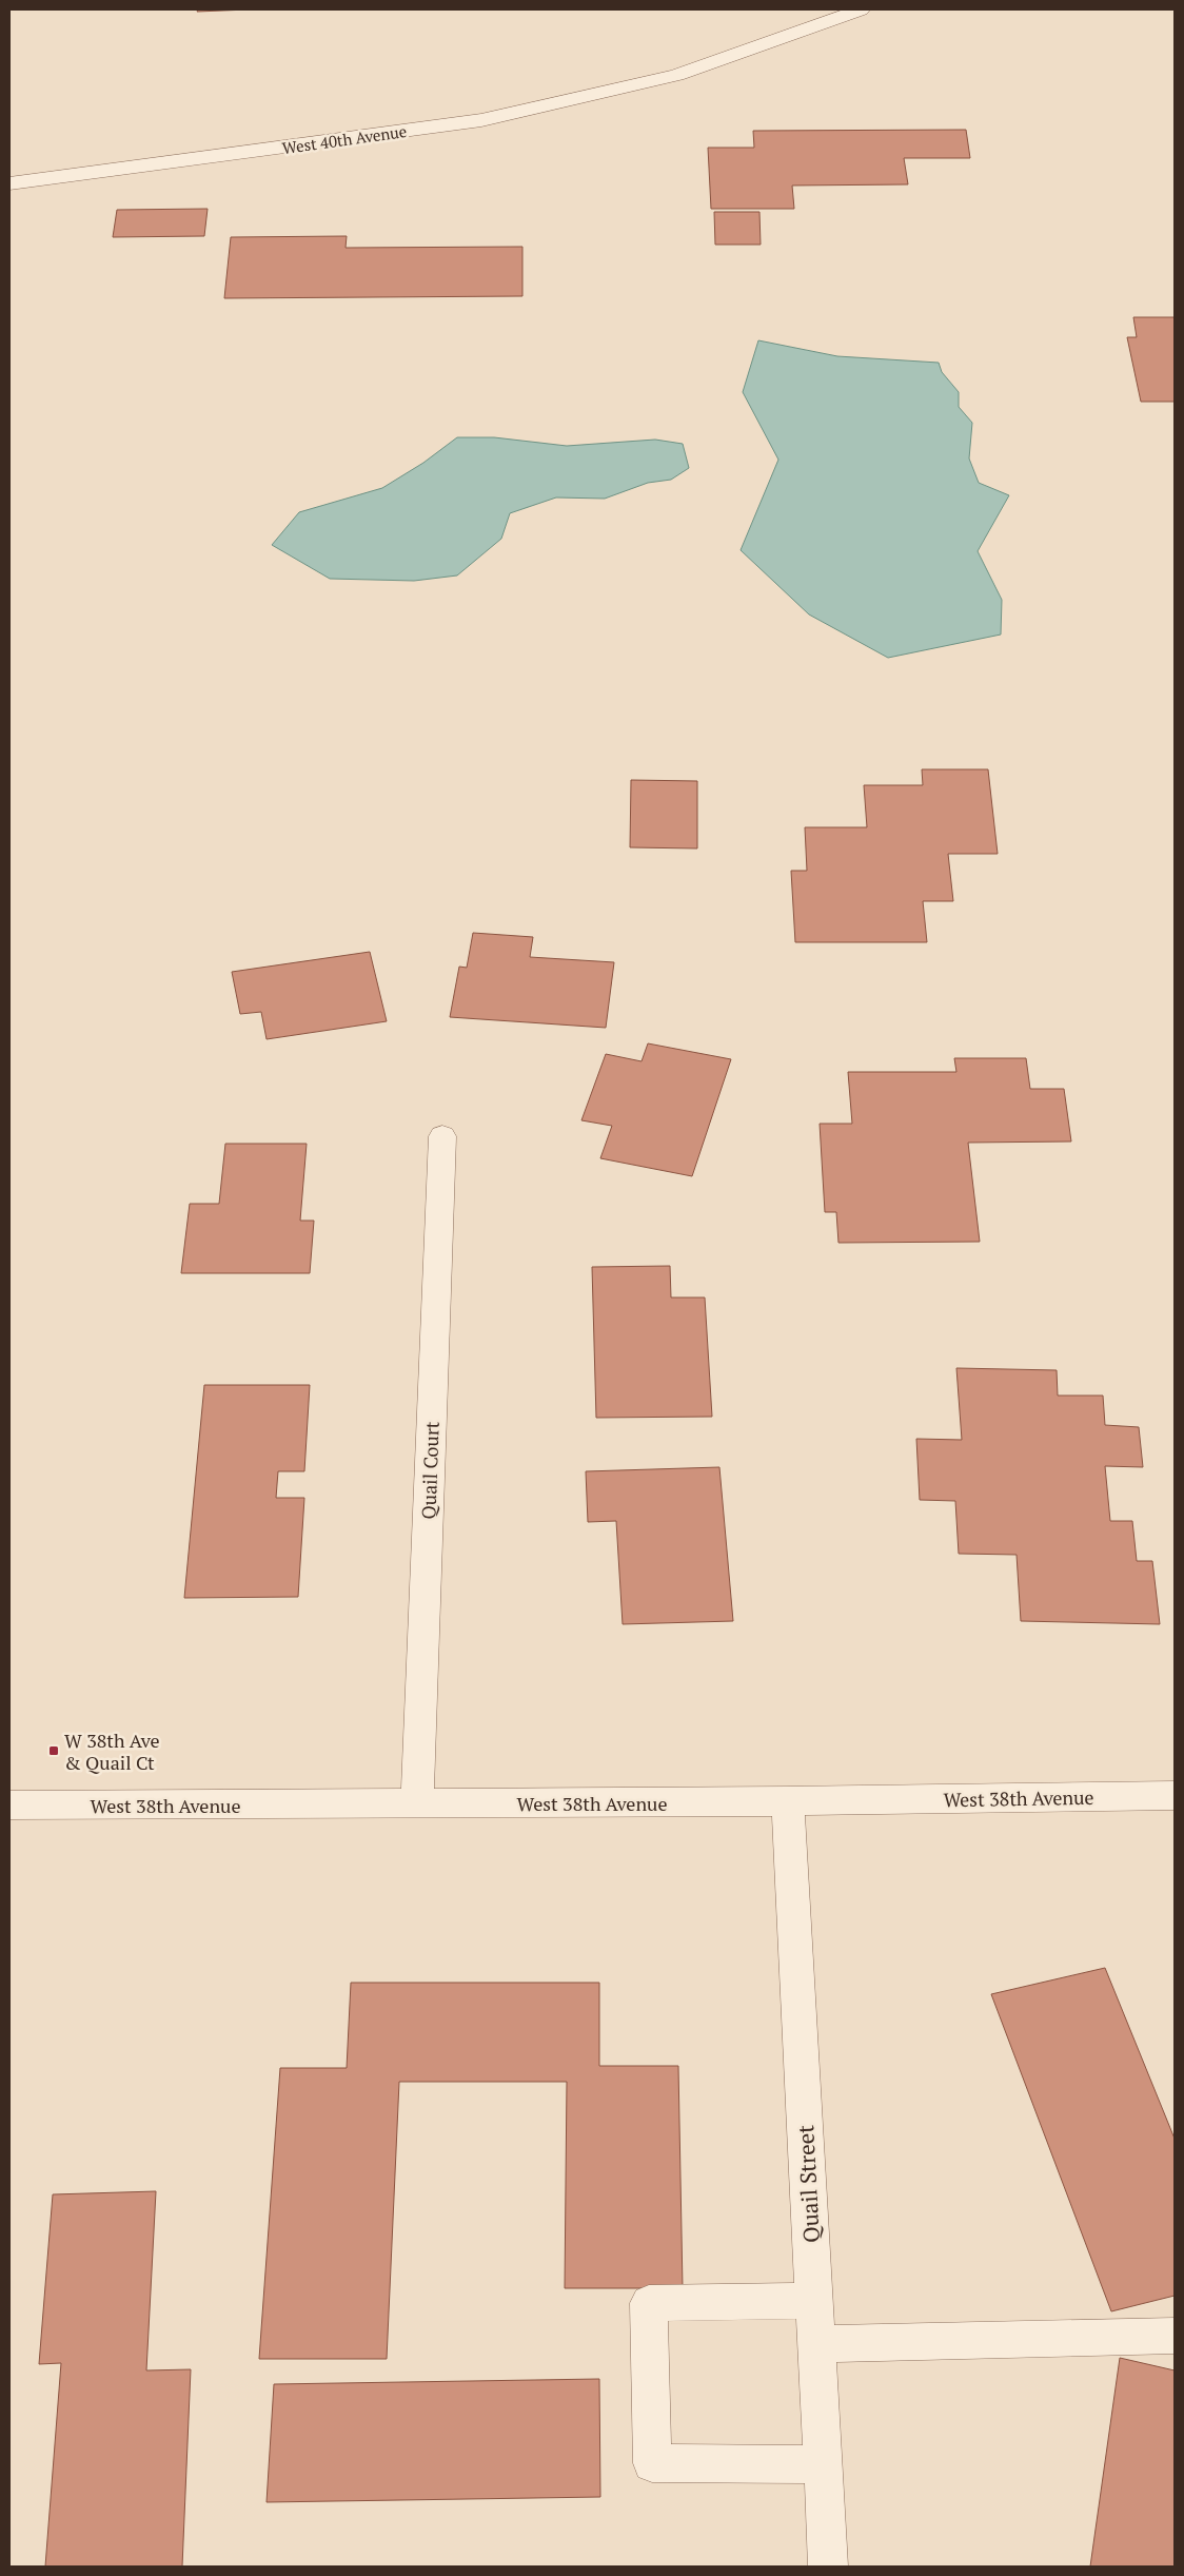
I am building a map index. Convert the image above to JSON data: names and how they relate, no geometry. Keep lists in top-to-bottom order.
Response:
{
  "streets": {
    "street": [
      "West 40th Avenue",
      "Quail Court",
      "West 38th Avenue",
      "Quail Street"
    ]
  },
  "crossings": [
    ["Quail Court", "West 38th Avenue"],
    ["West 38th Avenue", "Quail Street"]
  ],
  "places": {
    "transit": ["W 38th Ave & Quail Ct"]
  }
}
